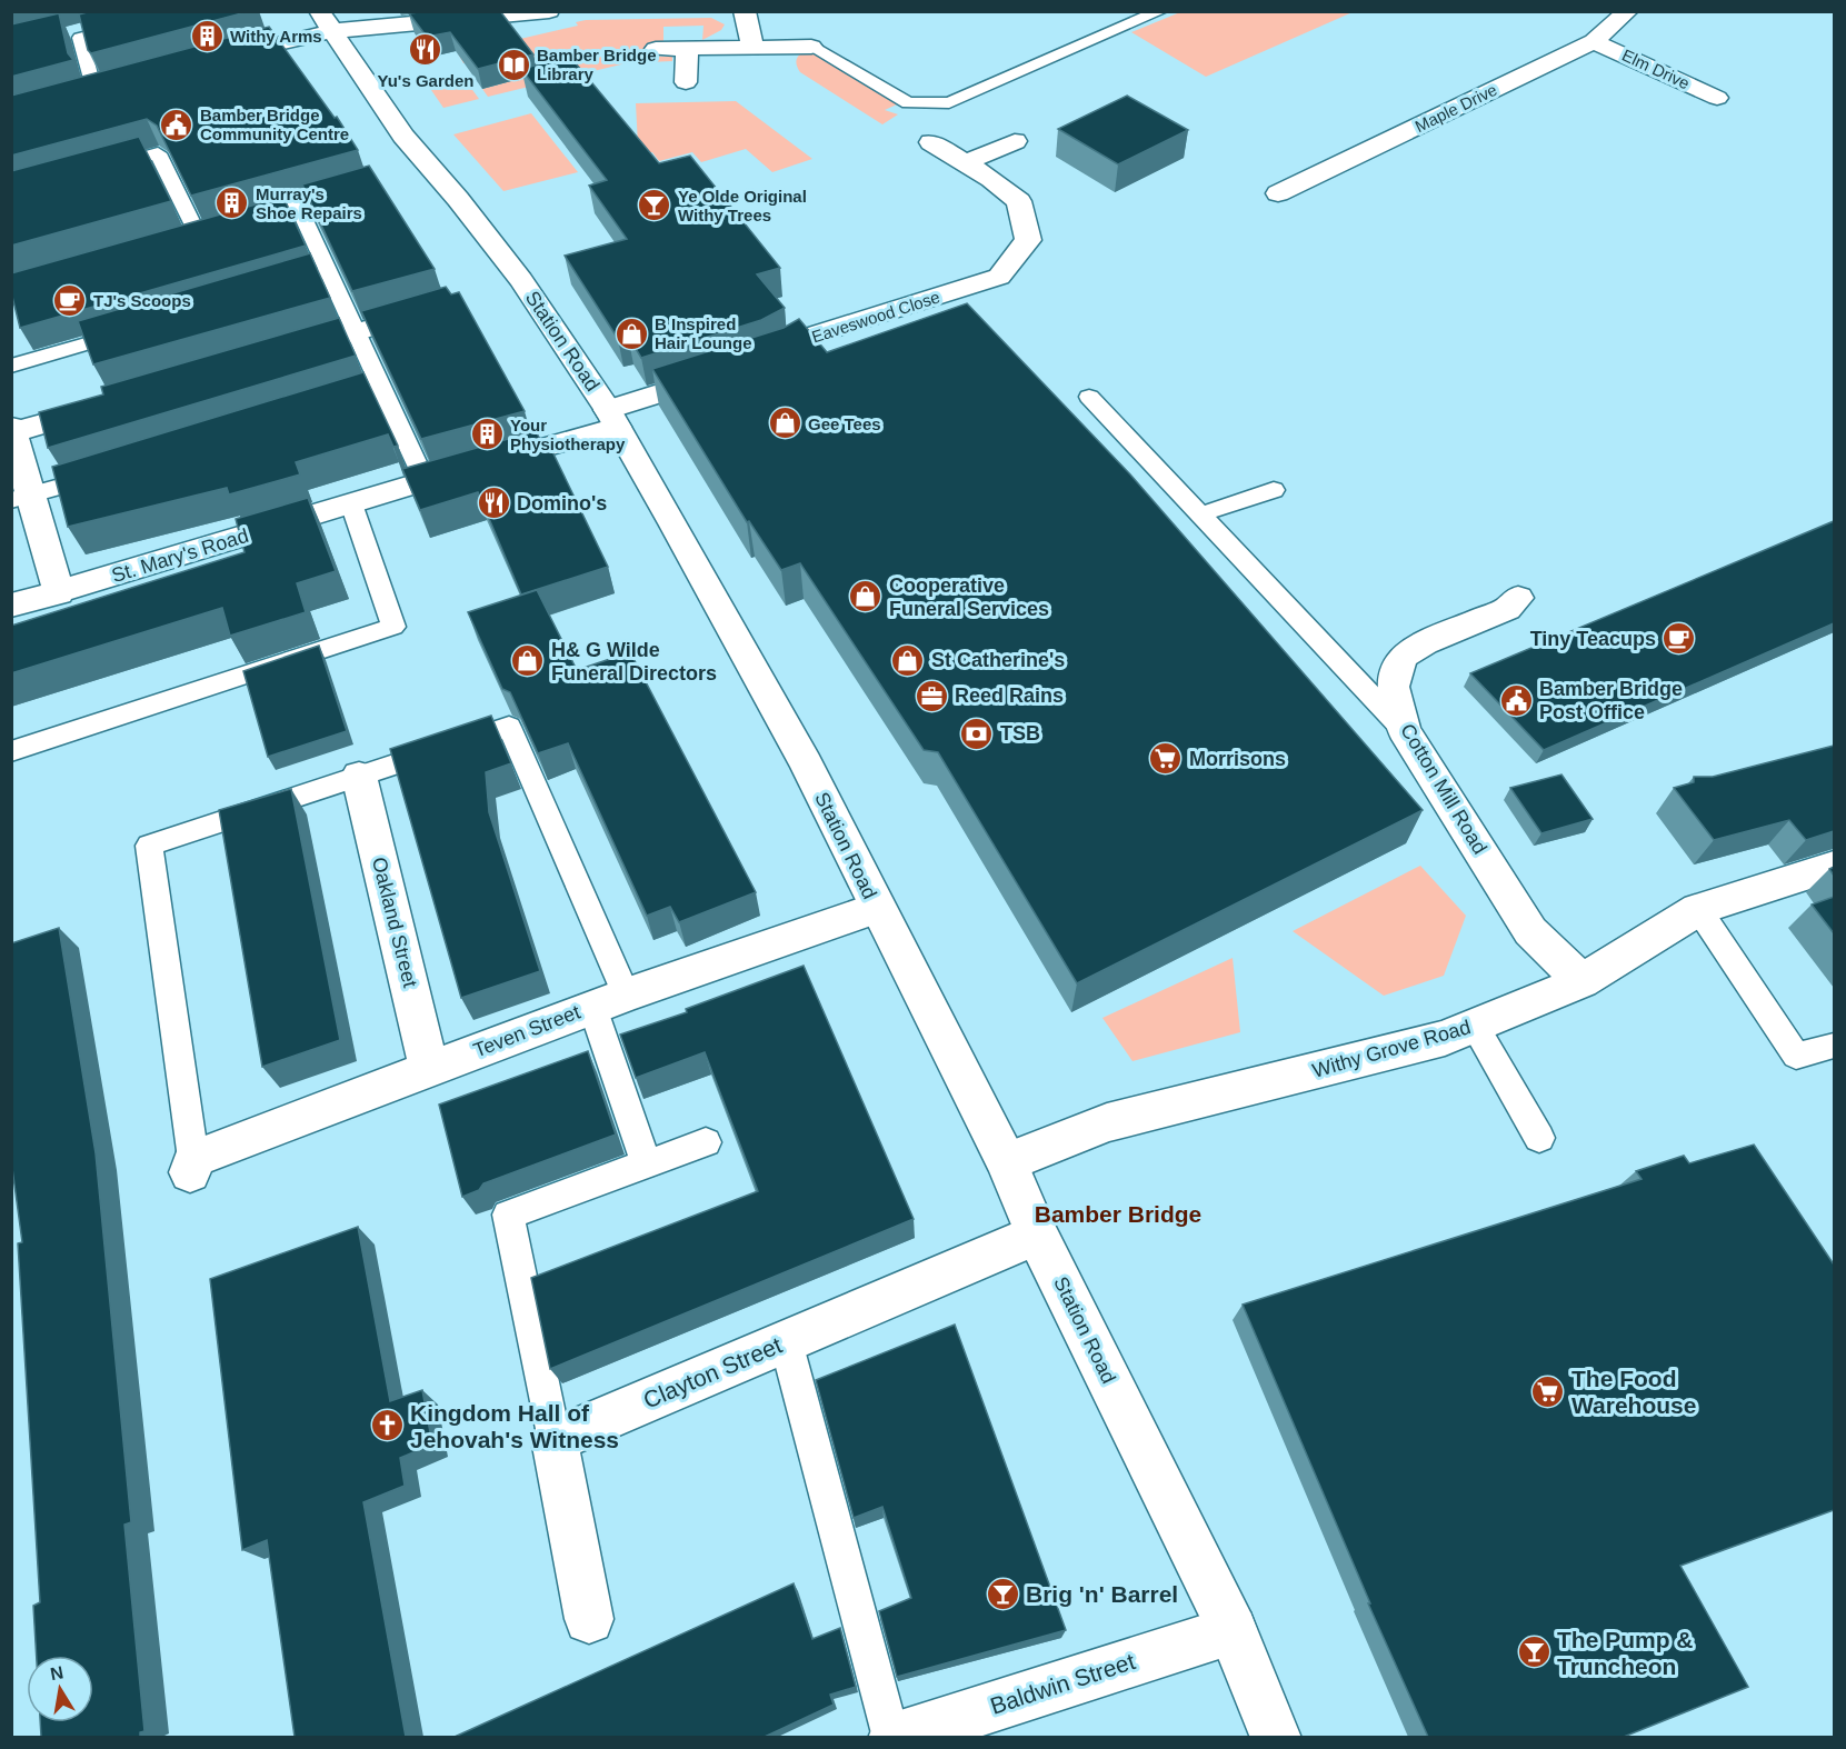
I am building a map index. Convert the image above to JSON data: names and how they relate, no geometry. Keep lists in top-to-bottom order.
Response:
{
  "streets": {
    "street": [
      "Elm Drive",
      "Maple Drive",
      "Eaveswood Close",
      "Station Road",
      "St. Mary's Road",
      "Cotton Mill Road",
      "Oakland Street",
      "Teven Street",
      "Withy Grove Road",
      "Clayton Street",
      "Baldwin Street"
    ]
  },
  "crossings": [
    ["Elm Drive", "Maple Drive"],
    ["Eaveswood Close", "Station Road"],
    ["Eaveswood Close", "St. Mary's Road"],
    ["Station Road", "St. Mary's Road"],
    ["Station Road", "Teven Street"],
    ["Station Road", "Withy Grove Road"],
    ["Station Road", "Clayton Street"],
    ["Station Road", "Baldwin Street"],
    ["Cotton Mill Road", "Withy Grove Road"],
    ["Oakland Street", "Teven Street"]
  ],
  "districts": ["Bamber Bridge"],
  "places": {
    "building": ["Withy Arms", "Murray's Shoe Repairs", "Your Physiotherapy"],
    "restaurant": ["Yu's Garden", "Domino's"],
    "library": ["Bamber Bridge Library"],
    "public building": ["Bamber Bridge Community Centre", "Bamber Bridge Post Office"],
    "bar": ["Ye Olde Original Withy Trees", "Brig 'n' Barrel", "The Pump & Truncheon"],
    "cafe": ["TJ's Scoops", "Tiny Teacups"],
    "shop": [
      "B Inspired Hair Lounge",
      "Gee Tees",
      "Cooperative Funeral Services",
      "St Catherine's",
      "H& G Wilde Funeral Directors"
    ],
    "office": ["Reed Rains"],
    "bank": ["TSB"],
    "supermarket": ["Morrisons", "The Food Warehouse"],
    "church": ["Kingdom Hall of Jehovah's Witness"]
  },
  "north": "top"
}
